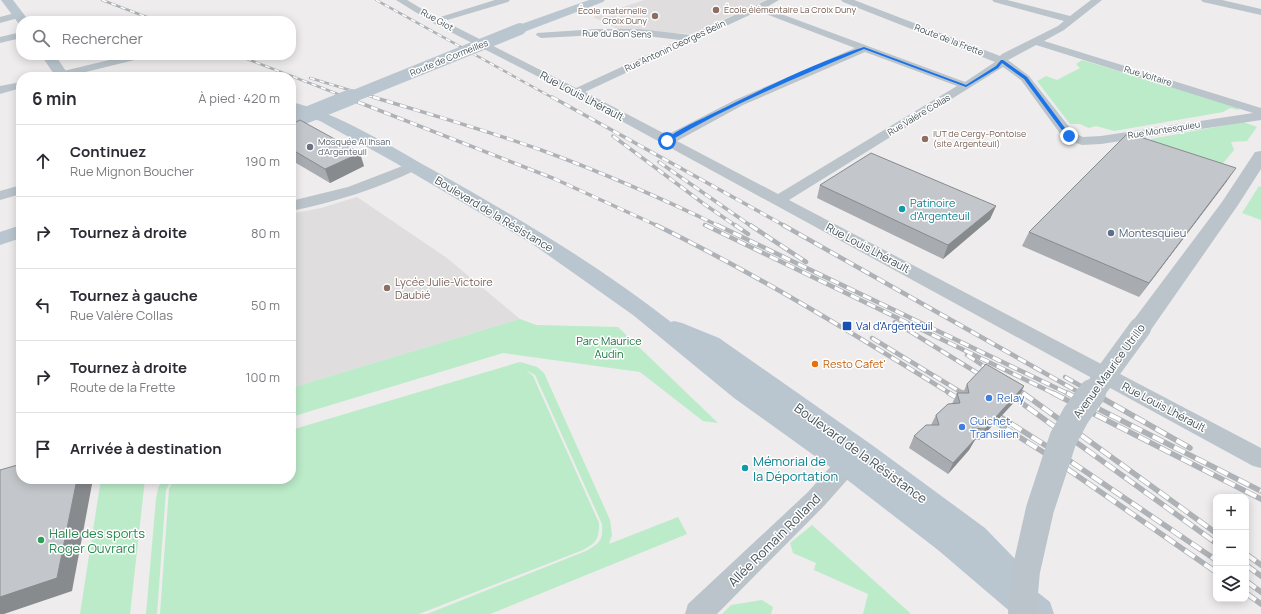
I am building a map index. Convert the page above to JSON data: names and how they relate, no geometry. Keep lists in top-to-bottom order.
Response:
{
  "streets": {
    "main road": ["Route de Cormeilles", "Boulevard de la Résistance"],
    "street": [
      "Rue Giot",
      "Rue du Bon Sens",
      "Route de la Frette",
      "Rue Antonin Georges Belin",
      "Rue Voltaire",
      "Rue Louis Lhérault",
      "Rue Valère Collas",
      "Rue Montesquieu",
      "Avenue Maurice Utrillo",
      "Allée Romain Rolland"
    ]
  },
  "crossings": [
    ["Rue Giot", "Rue Louis Lhérault"],
    ["Rue du Bon Sens", "Rue Antonin Georges Belin"],
    ["Route de la Frette", "Rue Valère Collas"],
    ["Route de la Frette", "Rue Montesquieu"],
    ["Rue Antonin Georges Belin", "Rue Louis Lhérault"],
    ["Rue Voltaire", "Rue Valère Collas"],
    ["Rue Louis Lhérault", "Rue Valère Collas"],
    ["Boulevard de la Résistance", "Allée Romain Rolland"]
  ],
  "parks": ["Parc Maurice Audin"],
  "places": {
    "other": [
      "École élémentaire La Croix Duny",
      "École maternelle Croix Duny",
      "IUT de Cergy-Pontoise (site Argenteuil)",
      "Mosquée Al Ihsan d'Argenteuil",
      "Patinoire d'Argenteuil",
      "Montesquieu",
      "Lycée Julie-Victoire Daubié",
      "Resto Cafet'",
      "Relay",
      "Guichet Transilien",
      "Mémorial de la Déportation",
      "Halle des sports Roger Ouvrard"
    ],
    "transit": ["Val d'Argenteuil"]
  },
  "page": {
    "search": "Rechercher",
    "heading": ["6 min", "À pied · 420 m"],
    "list": [
      ["Continuez", "Rue Mignon Boucher", "190 m"],
      ["Tournez à droite", "80 m"],
      ["Tournez à gauche", "Rue Valère Collas", "50 m"],
      ["Tournez à droite", "Route de la Frette", "100 m"],
      "Arrivée à destination"
    ],
    "map_buttons": ["+", "−"]
  }
}
